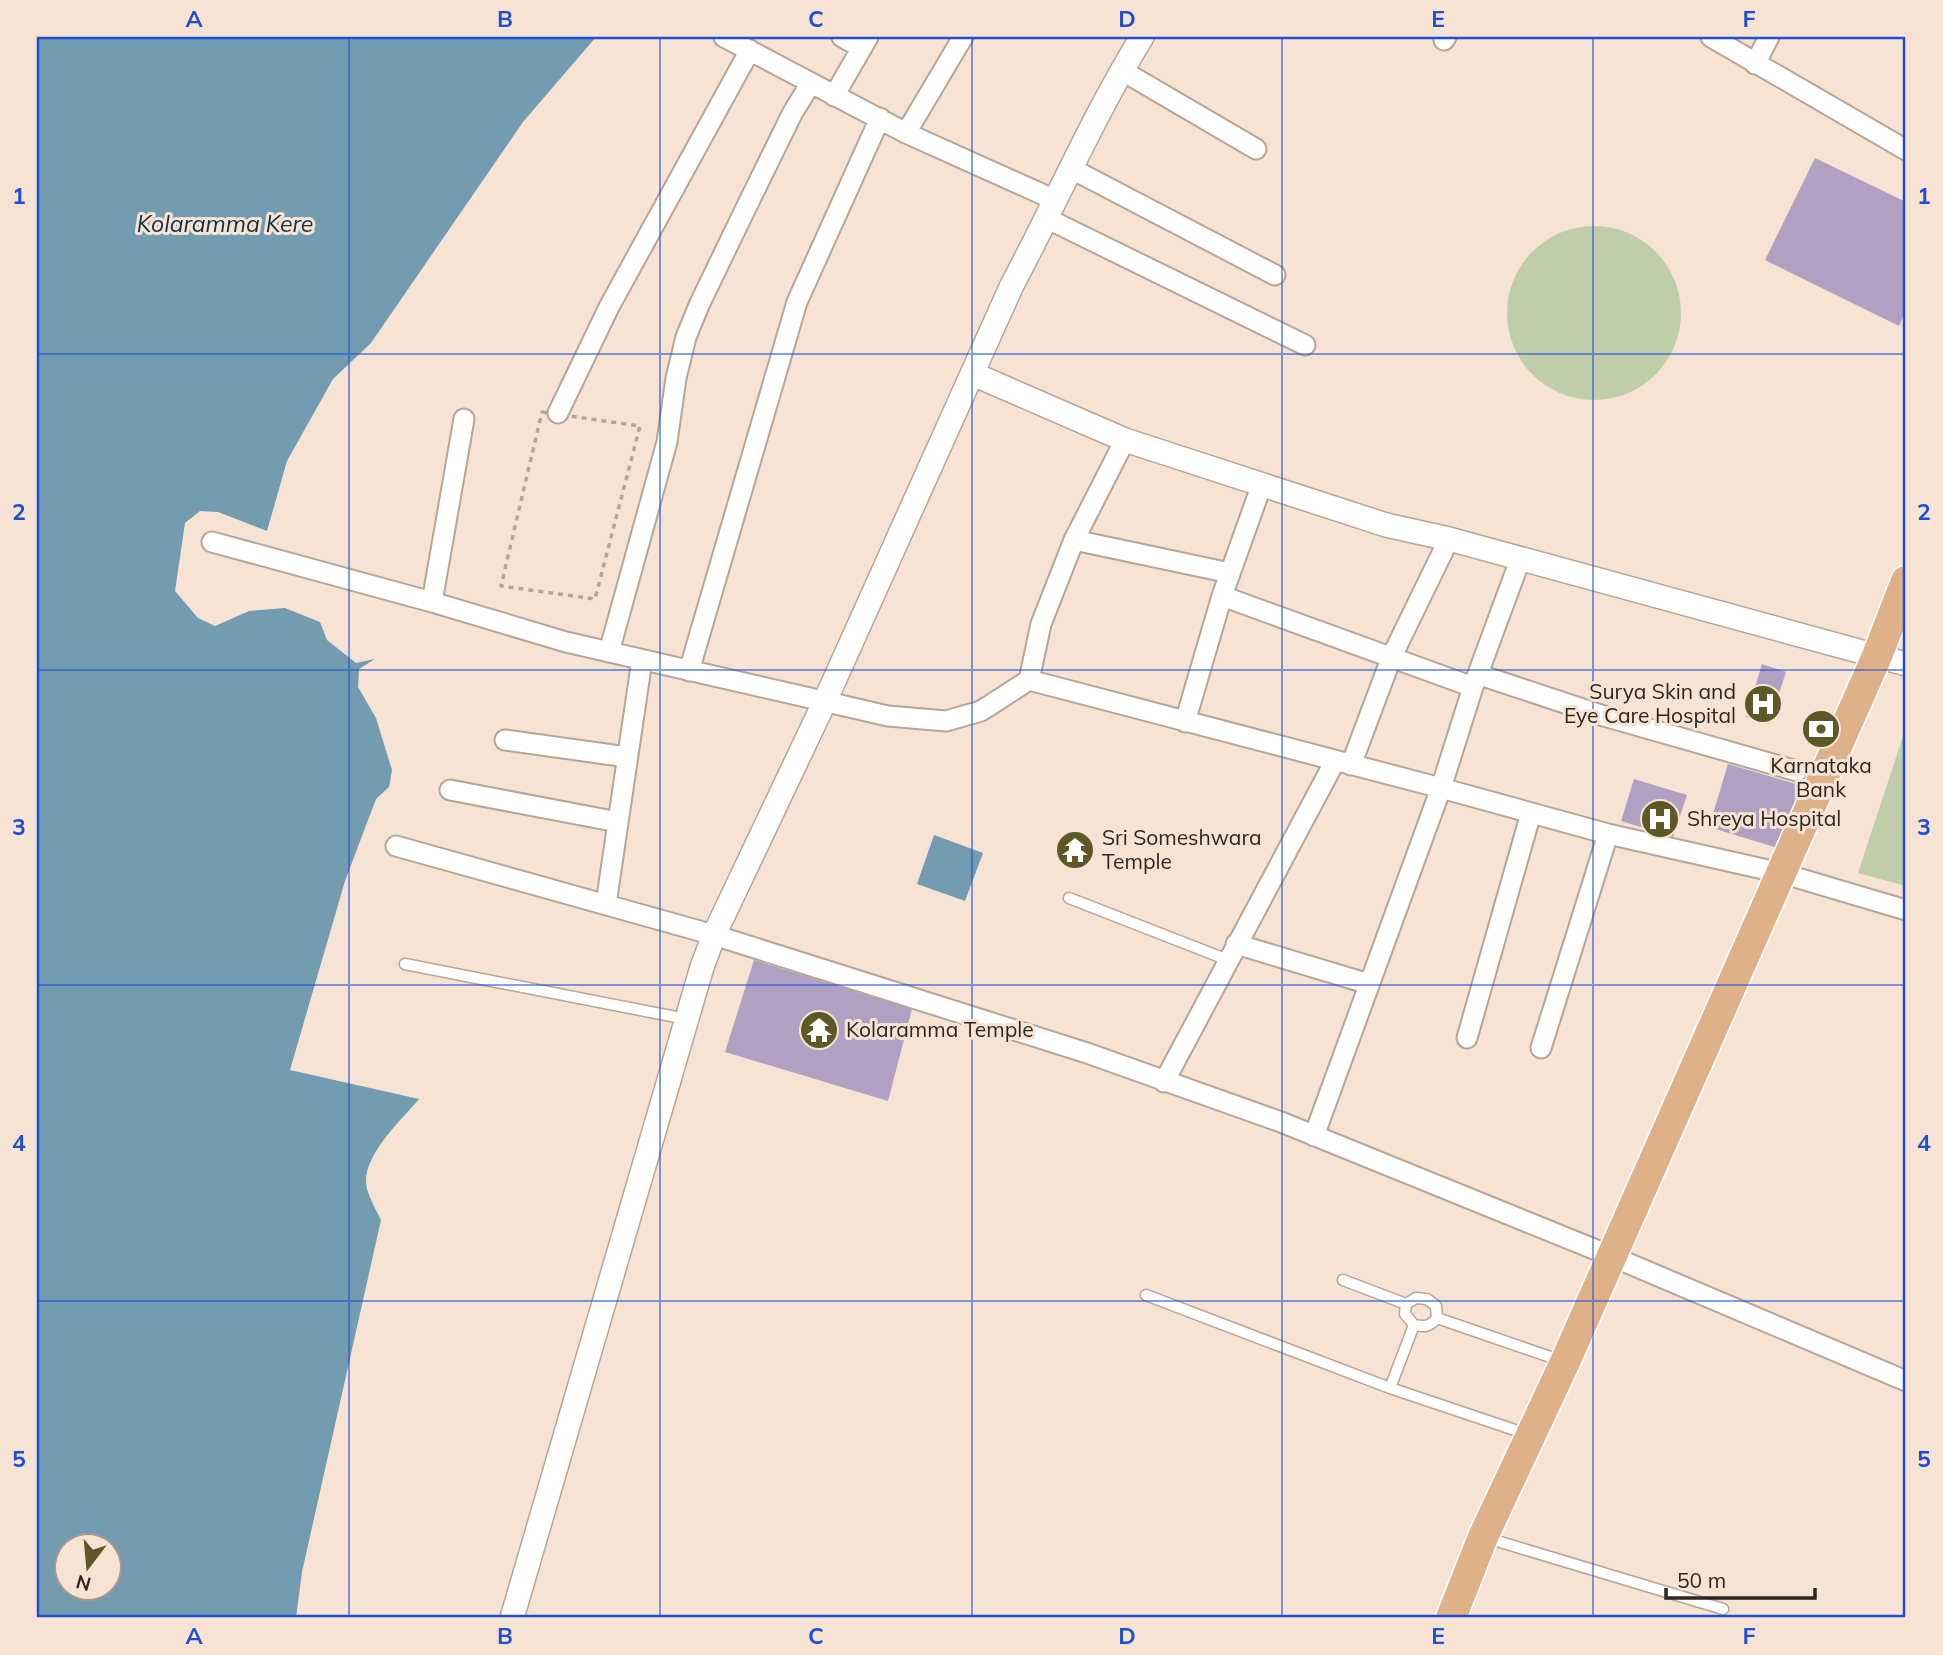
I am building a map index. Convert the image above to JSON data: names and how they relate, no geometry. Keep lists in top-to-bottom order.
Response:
{
  "water": ["Kolaramma Kere"],
  "places": {
    "hospital": ["Surya Skin and Eye Care Hospital", "Shreya Hospital"],
    "bank": ["Karnataka Bank"],
    "temple": ["Sri Someshwara Temple", "Kolaramma Temple"]
  },
  "scale_bar": "50 m",
  "north": "bottom",
  "grid": {
    "columns": [
      "A",
      "B",
      "C",
      "D",
      "E",
      "F"
    ],
    "rows": [
      "1",
      "2",
      "3",
      "4",
      "5"
    ]
  }
}
